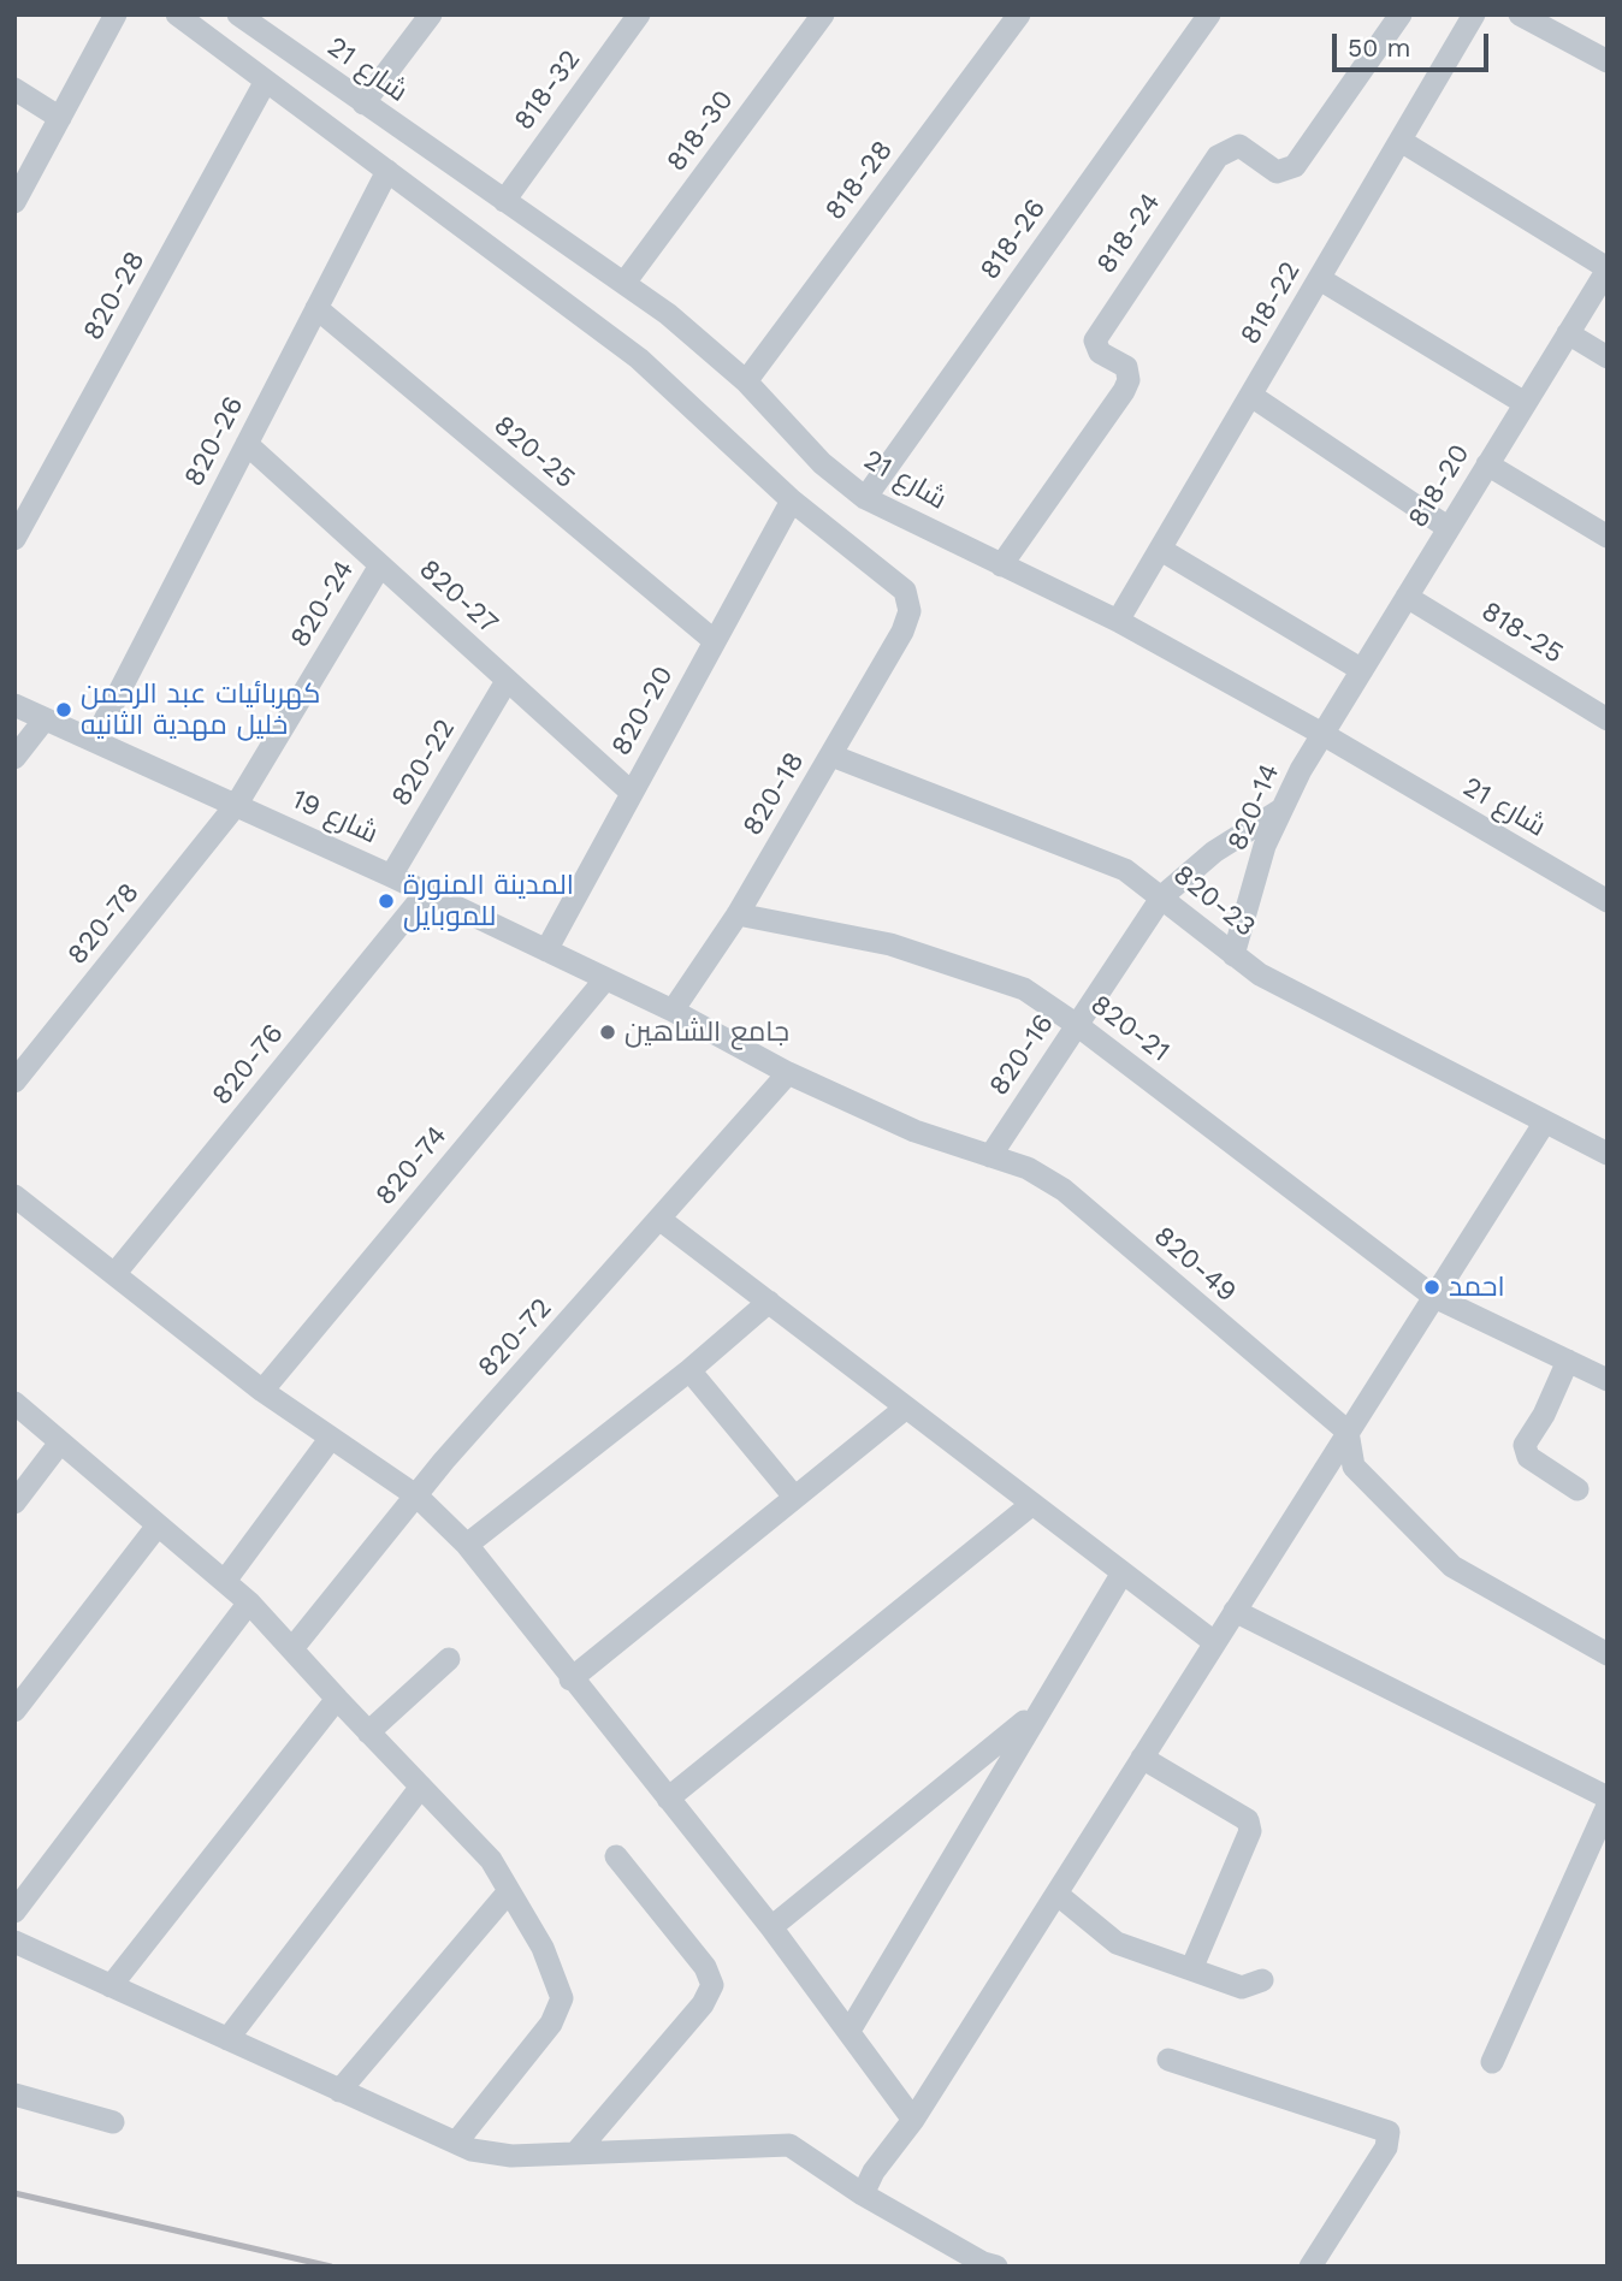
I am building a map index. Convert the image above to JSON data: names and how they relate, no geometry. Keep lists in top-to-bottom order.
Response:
{
  "streets": {
    "street": [
      "شارع 21",
      "818-32",
      "818-30",
      "818-28",
      "818-24",
      "818-26",
      "820-28",
      "818-22",
      "820-26",
      "820-25",
      "818-20",
      "820-27",
      "820-24",
      "818-25",
      "820-20",
      "820-22",
      "820-18",
      "820-14",
      "شارع 19",
      "820-23",
      "820-78",
      "820-21",
      "820-16",
      "820-76",
      "820-74",
      "820-49",
      "820-72"
    ]
  },
  "crossings": [
    ["شارع 21", "818-32"],
    ["شارع 21", "818-30"],
    ["شارع 21", "818-28"],
    ["شارع 21", "818-24"],
    ["شارع 21", "818-26"],
    ["شارع 21", "818-22"],
    ["شارع 21", "818-20"],
    ["شارع 21", "820-14"],
    ["820-26", "820-25"],
    ["820-26", "820-27"],
    ["820-26", "شارع 19"],
    ["820-25", "820-20"],
    ["818-20", "818-25"],
    ["818-20", "820-14"],
    ["820-27", "820-24"],
    ["820-27", "820-20"],
    ["820-27", "820-22"],
    ["820-24", "شارع 19"],
    ["820-24", "820-78"],
    ["820-20", "820-18"],
    ["820-20", "شارع 19"],
    ["820-22", "شارع 19"],
    ["820-18", "شارع 19"],
    ["820-18", "820-23"],
    ["820-18", "820-21"],
    ["820-18", "820-49"],
    ["820-14", "820-23"],
    ["820-14", "820-16"],
    ["شارع 19", "820-78"],
    ["شارع 19", "820-76"],
    ["شارع 19", "820-74"],
    ["شارع 19", "820-49"],
    ["820-23", "820-16"],
    ["820-21", "820-16"],
    ["820-16", "820-49"],
    ["820-49", "820-72"]
  ],
  "places": [
    "كهربائيات عبد الرحمن خليل مهدية الثانيه",
    "المدينة المنورة للموبايل",
    "جامع الشاهين",
    "احمد"
  ],
  "scale_bar": "50 m"
}
